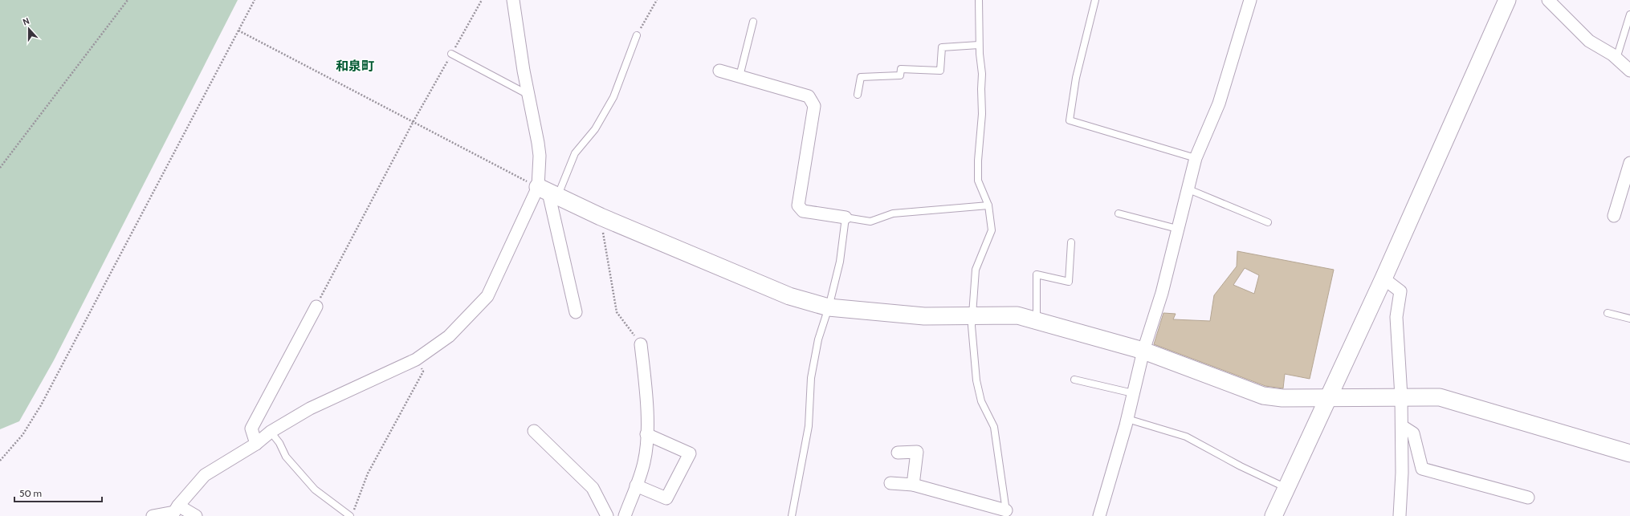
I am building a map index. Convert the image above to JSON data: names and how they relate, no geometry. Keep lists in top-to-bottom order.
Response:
{
  "districts": ["和泉町"],
  "scale_bar": "50 m",
  "north": "top"
}
